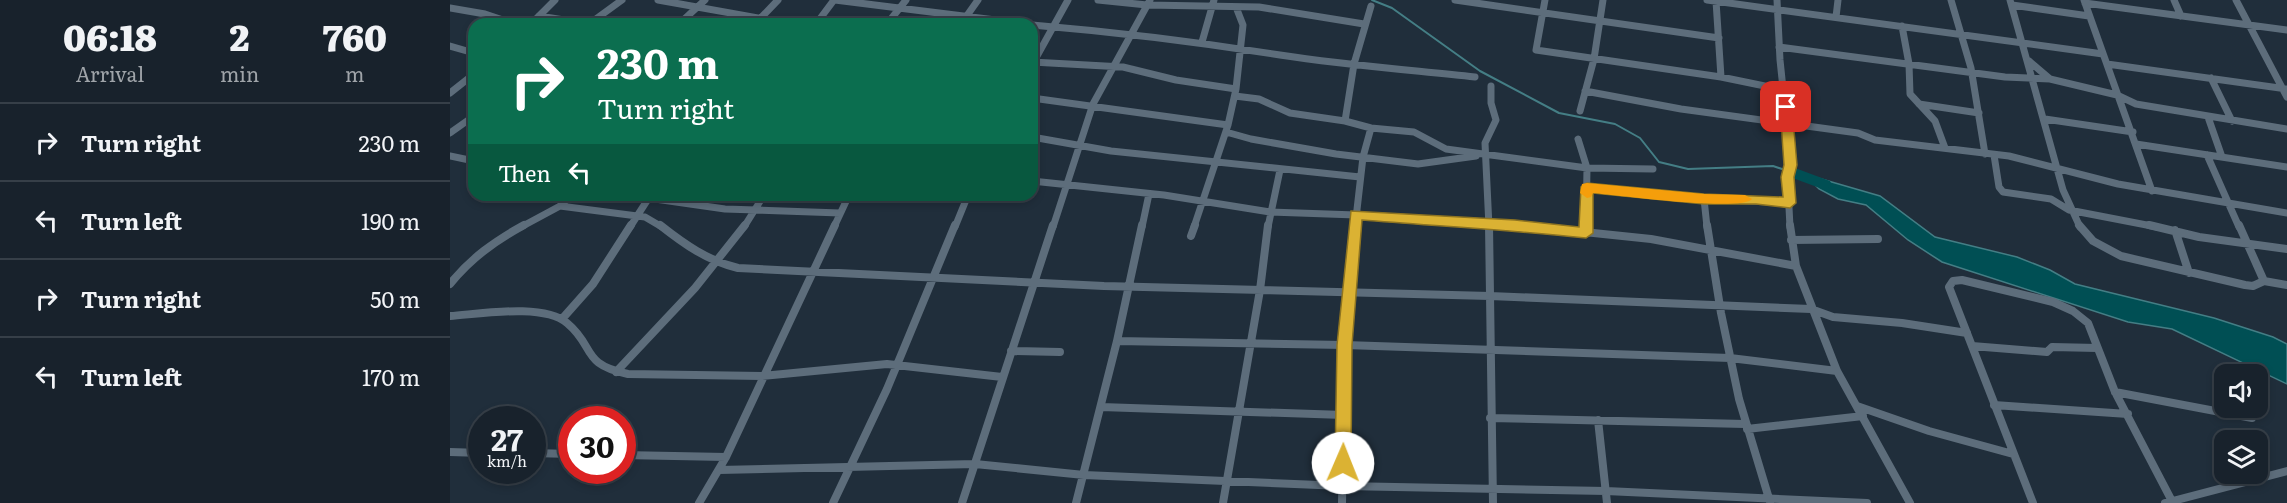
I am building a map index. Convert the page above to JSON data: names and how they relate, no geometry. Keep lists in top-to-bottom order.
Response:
{
  "page": {
    "eta": [
      "06:18",
      "Arrival",
      "2",
      "min",
      "760",
      "m"
    ],
    "turn": ["230 m", "Turn right"],
    "list": [
      {
        "name": "Turn right",
        "value": "230 m"
      },
      {
        "name": "Turn left",
        "value": "190 m"
      },
      {
        "name": "Turn right",
        "value": "50 m"
      },
      {
        "name": "Turn left",
        "value": "170 m"
      }
    ],
    "then": "Then",
    "speed": "27 km/h",
    "limit": "30"
  }
}
